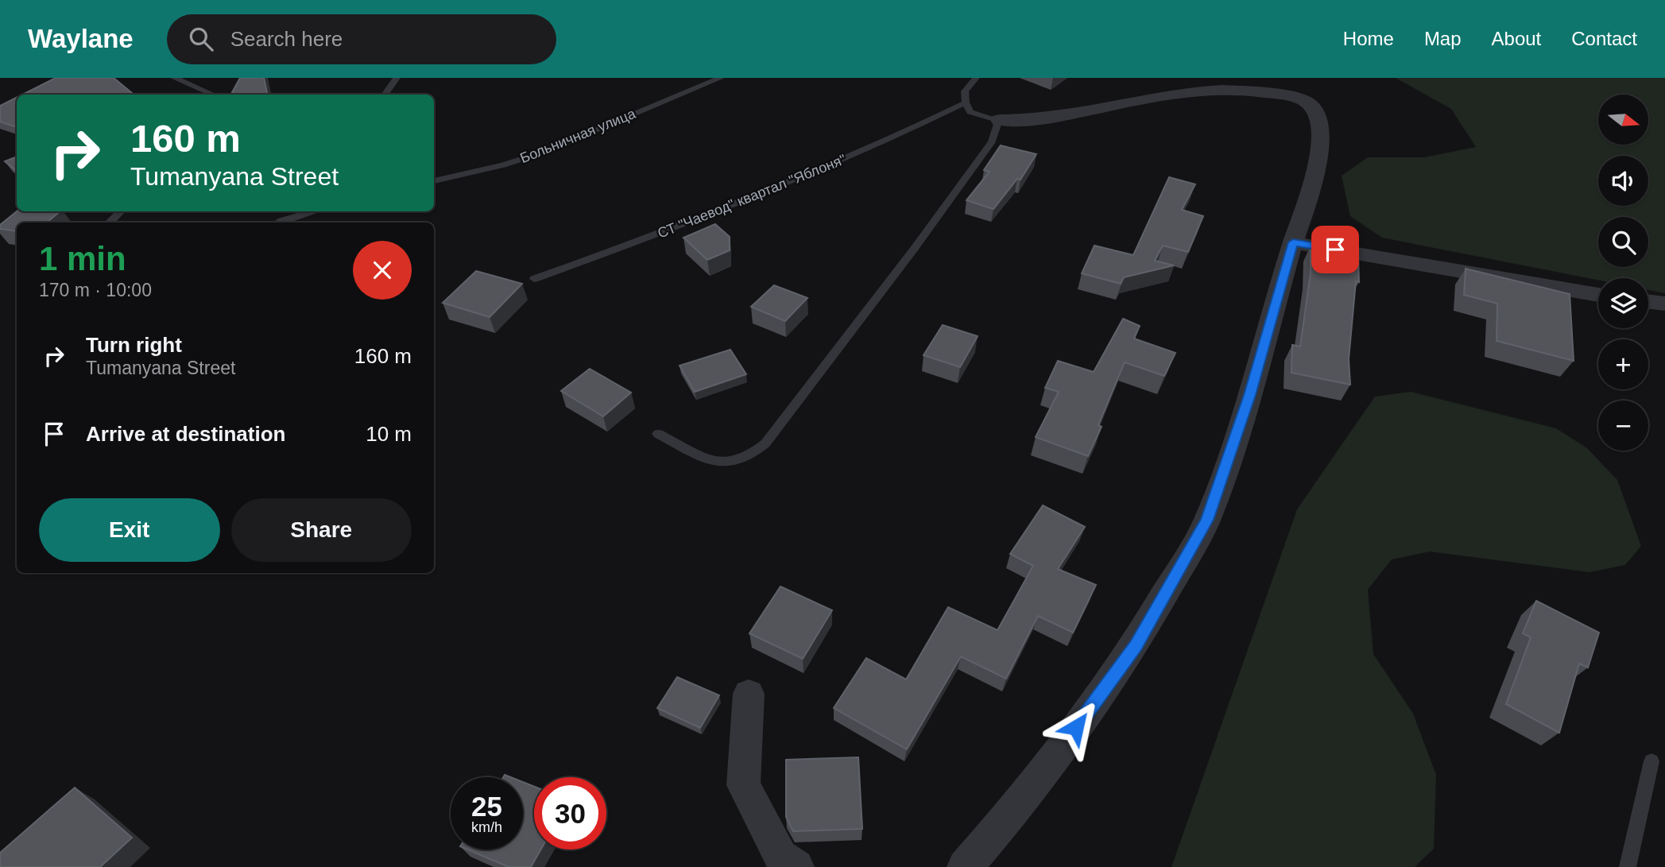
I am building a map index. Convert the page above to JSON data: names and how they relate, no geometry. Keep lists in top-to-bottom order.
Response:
{
  "streets": {
    "lane": ["Больничная улица", "СТ \"Чаевод\" квартал \"Яблоня\""]
  },
  "north": "right",
  "page": {
    "header": "Waylane",
    "search": "Search here",
    "nav": [
      "Home",
      "Map",
      "About",
      "Contact"
    ],
    "map_buttons": ["+", "−"],
    "turn": ["160 m", "Tumanyana Street"],
    "heading": ["1 min", "170 m · 10:00"],
    "list": [
      {
        "name": "Turn right",
        "note": "Tumanyana Street",
        "value": "160 m"
      },
      {
        "name": "Arrive at destination",
        "value": "10 m"
      }
    ],
    "buttons": ["Exit", "Share"],
    "speed": "25 km/h",
    "limit": "30"
  }
}
